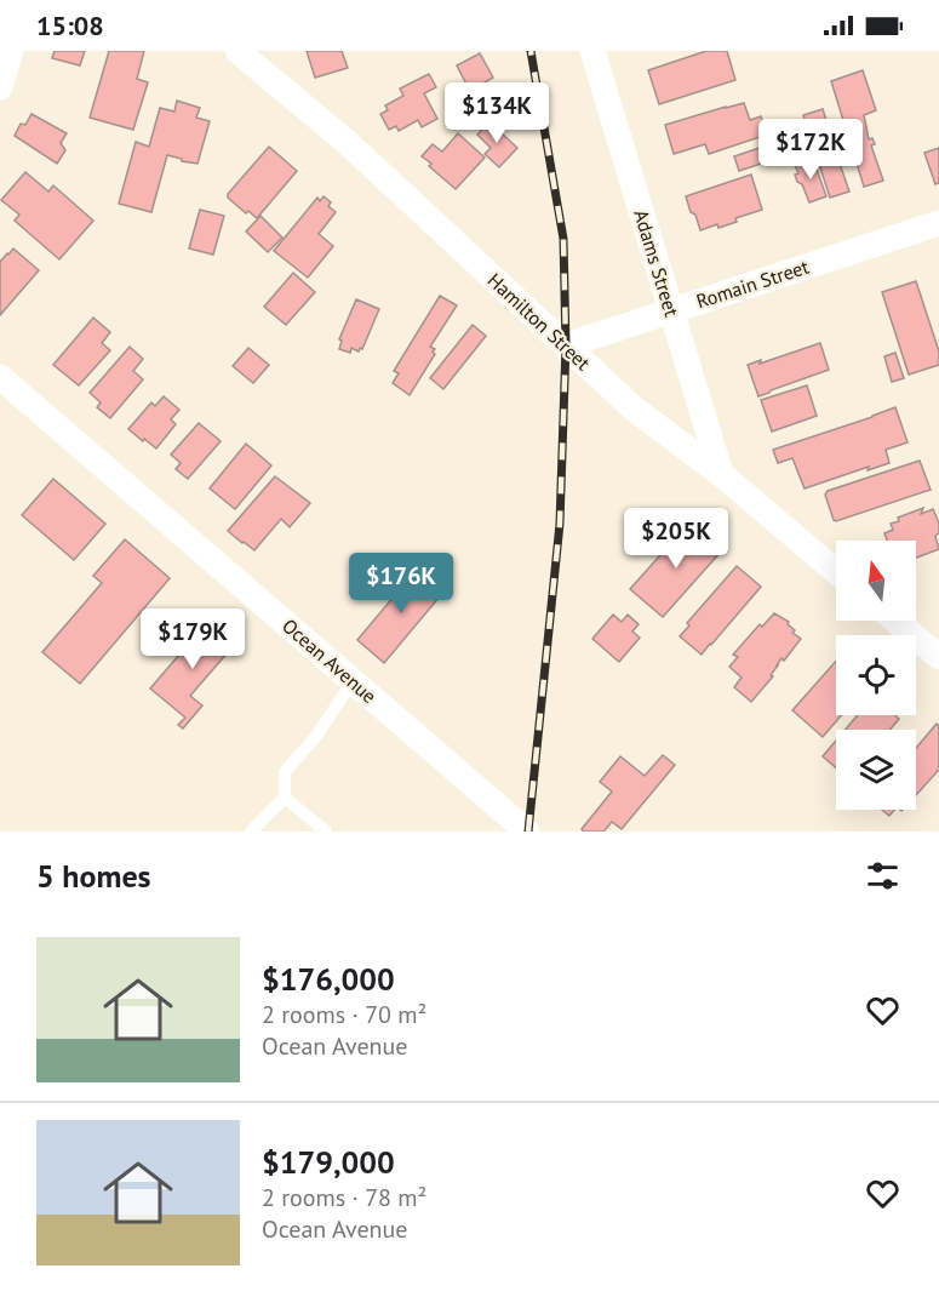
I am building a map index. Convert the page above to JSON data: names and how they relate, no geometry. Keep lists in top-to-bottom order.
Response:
{
  "streets": {
    "street": [
      "Adams Street",
      "Romain Street",
      "Hamilton Street",
      "Ocean Avenue"
    ]
  },
  "crossings": [
    ["Adams Street", "Romain Street"],
    ["Adams Street", "Hamilton Street"],
    ["Romain Street", "Hamilton Street"]
  ],
  "north": "top",
  "page": {
    "status": "15:08",
    "price": [
      "$134K",
      "$172K",
      "$205K",
      "$176K",
      "$179K"
    ],
    "heading": "5 homes",
    "list": [
      {
        "name": "$176,000",
        "note": "2 rooms · 70 m² · Ocean Avenue"
      },
      {
        "name": "$179,000",
        "note": "2 rooms · 78 m² · Ocean Avenue"
      }
    ]
  }
}
